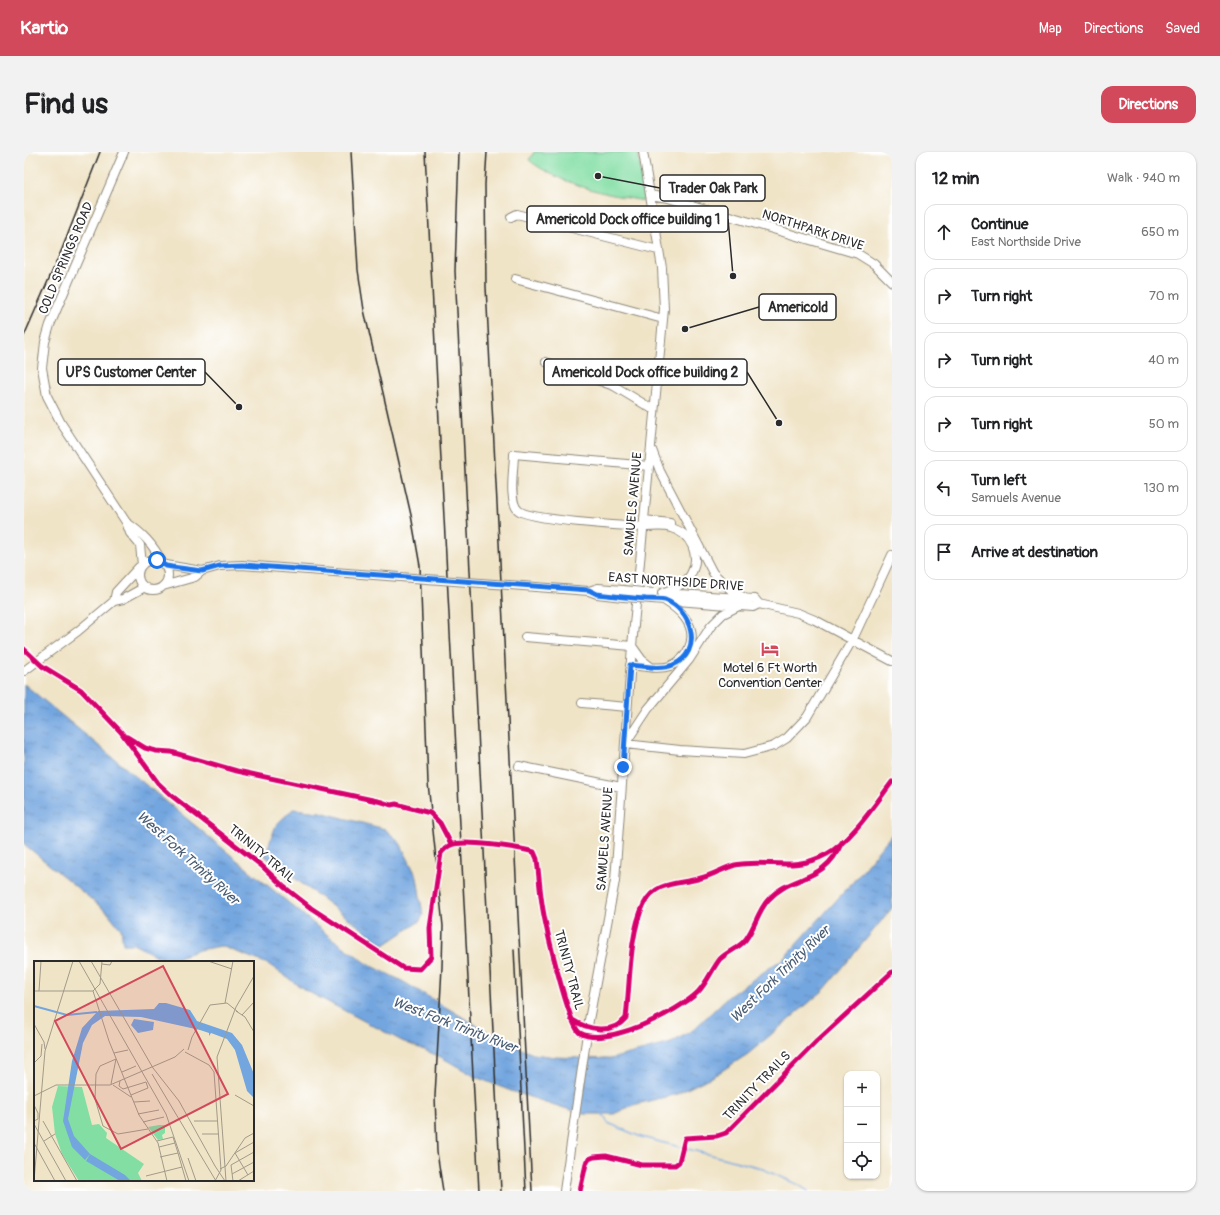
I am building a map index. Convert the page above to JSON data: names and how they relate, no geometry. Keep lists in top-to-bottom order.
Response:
{
  "streets": {
    "street": [
      "NORTHPARK DRIVE",
      "COLD SPRINGS ROAD",
      "SAMUELS AVENUE",
      "EAST NORTHSIDE DRIVE"
    ],
    "cycle path": ["TRINITY TRAIL", "TRINITY TRAILS"]
  },
  "crossings": [
    ["NORTHPARK DRIVE", "SAMUELS AVENUE"],
    ["COLD SPRINGS ROAD", "EAST NORTHSIDE DRIVE"]
  ],
  "water": ["West Fork Trinity River"],
  "places": {
    "other": [
      "Trader Oak Park",
      "Americold Dock office building 1",
      "Americold",
      "UPS Customer Center",
      "Americold Dock office building 2"
    ],
    "hotel": ["Motel 6 Ft Worth Convention Center"]
  },
  "page": {
    "header": "Kartio",
    "nav": ["Map", "Directions", "Saved"],
    "buttons": "Directions",
    "title": "Find us",
    "heading": ["12 min", "Walk · 940 m"],
    "list": [
      ["Continue", "East Northside Drive", "650 m"],
      ["Turn right", "70 m"],
      ["Turn right", "40 m"],
      ["Turn right", "50 m"],
      ["Turn left", "Samuels Avenue", "130 m"],
      "Arrive at destination"
    ],
    "map_buttons": ["+", "−"]
  }
}
